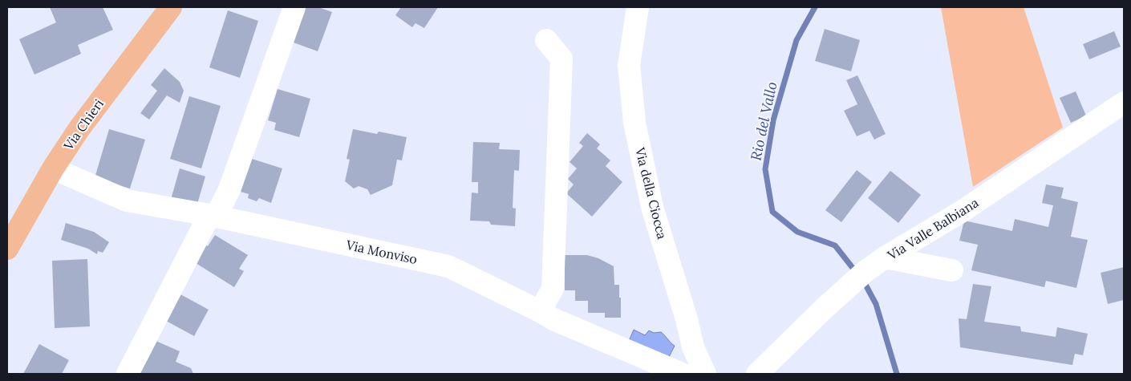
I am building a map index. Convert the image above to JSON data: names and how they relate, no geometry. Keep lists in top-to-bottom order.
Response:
{
  "streets": {
    "main road": ["Via Chieri"],
    "street": ["Via della Ciocca", "Via Valle Balbiana", "Via Monviso"]
  },
  "crossings": [
    ["Via Chieri", "Via Monviso"]
  ],
  "water": ["Rio del Vallo"]
}
